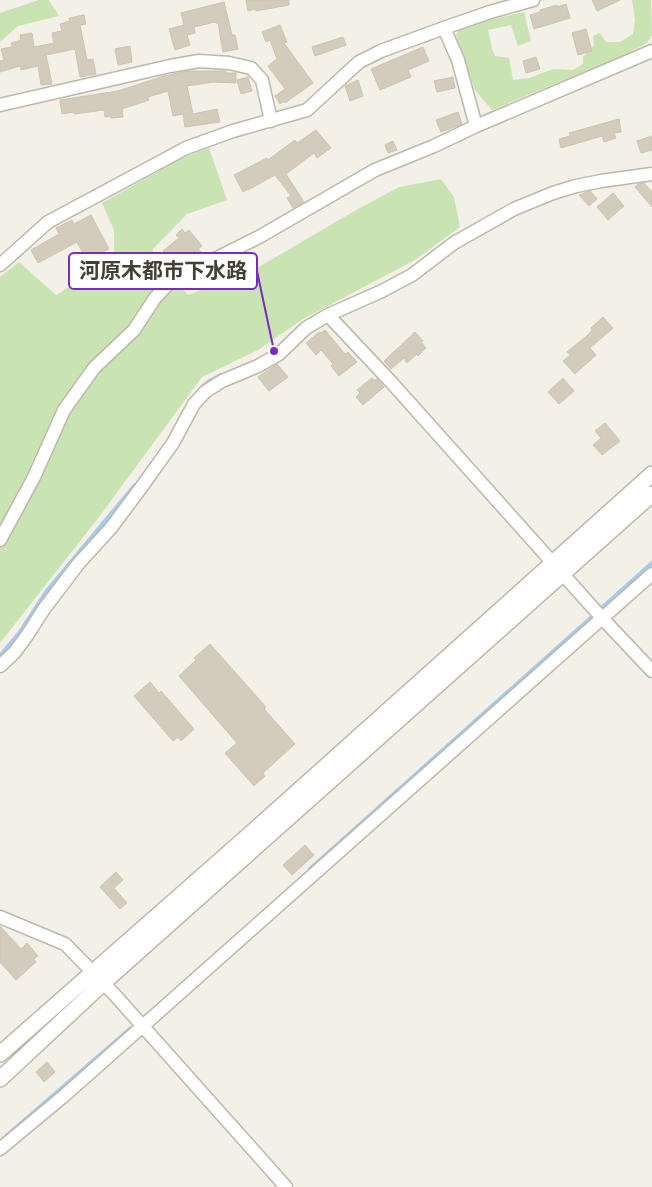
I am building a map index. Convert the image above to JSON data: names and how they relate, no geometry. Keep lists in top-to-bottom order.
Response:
{
  "places": ["河原木都市下水路"]
}
